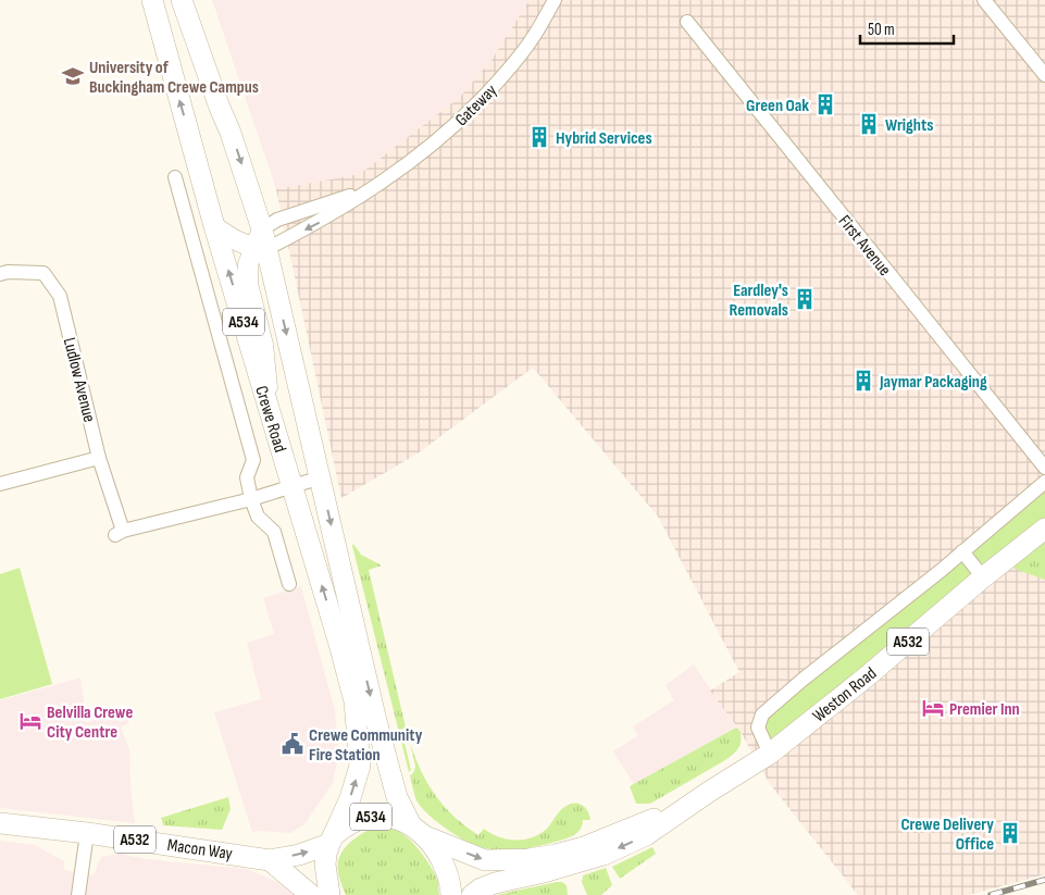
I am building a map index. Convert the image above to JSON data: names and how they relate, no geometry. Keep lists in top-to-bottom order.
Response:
{
  "streets": {
    "main road": [
      "A534",
      "Crewe Road",
      "A532",
      "Weston Road",
      "Macon Way"
    ],
    "street": ["Gateway", "First Avenue", "Ludlow Avenue"]
  },
  "crossings": [
    ["Gateway", "Crewe Road"],
    ["A534", "Crewe Road"],
    ["A534", "Weston Road"],
    ["A534", "Macon Way"],
    ["Ludlow Avenue", "Crewe Road"],
    ["Crewe Road", "Weston Road"],
    ["Crewe Road", "Macon Way"]
  ],
  "places": {
    "school or university": ["University of Buckingham Crewe Campus"],
    "building": [
      "Green Oak",
      "Wrights",
      "Hybrid Services",
      "Eardley's Removals",
      "Jaymar Packaging",
      "Crewe Delivery Office"
    ],
    "hotel": ["Premier Inn", "Belvilla Crewe City Centre"],
    "public building": ["Crewe Community Fire Station"]
  },
  "scale_bar": "50 m"
}
